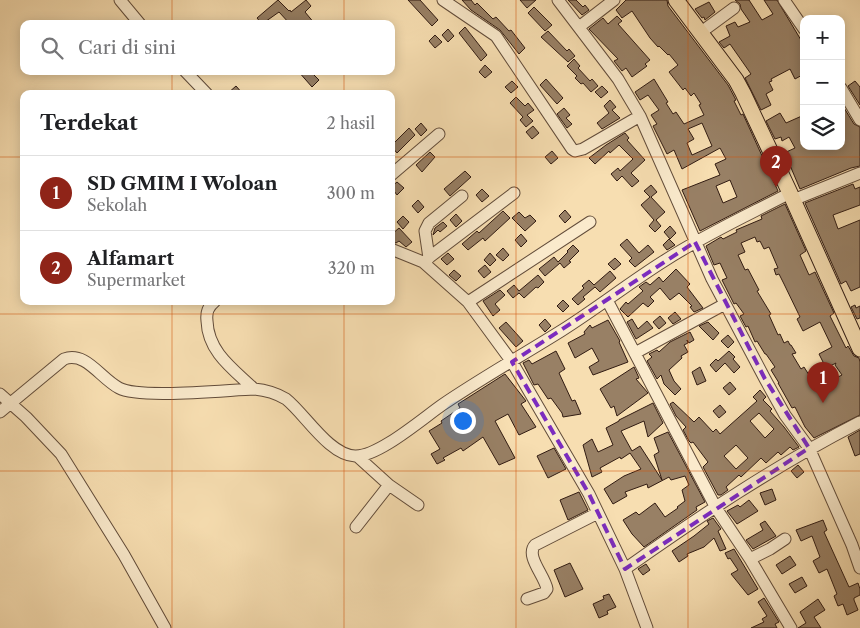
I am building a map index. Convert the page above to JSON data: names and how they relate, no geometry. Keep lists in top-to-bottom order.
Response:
{
  "page": {
    "map_buttons": ["+", "−"],
    "search": "Cari di sini",
    "heading": ["Terdekat", "2 hasil"],
    "pins": ["2", "1"],
    "list": [
      {
        "mark": "1",
        "name": "SD GMIM I Woloan",
        "note": "Sekolah",
        "value": "300 m"
      },
      {
        "mark": "2",
        "name": "Alfamart",
        "note": "Supermarket",
        "value": "320 m"
      }
    ]
  }
}
